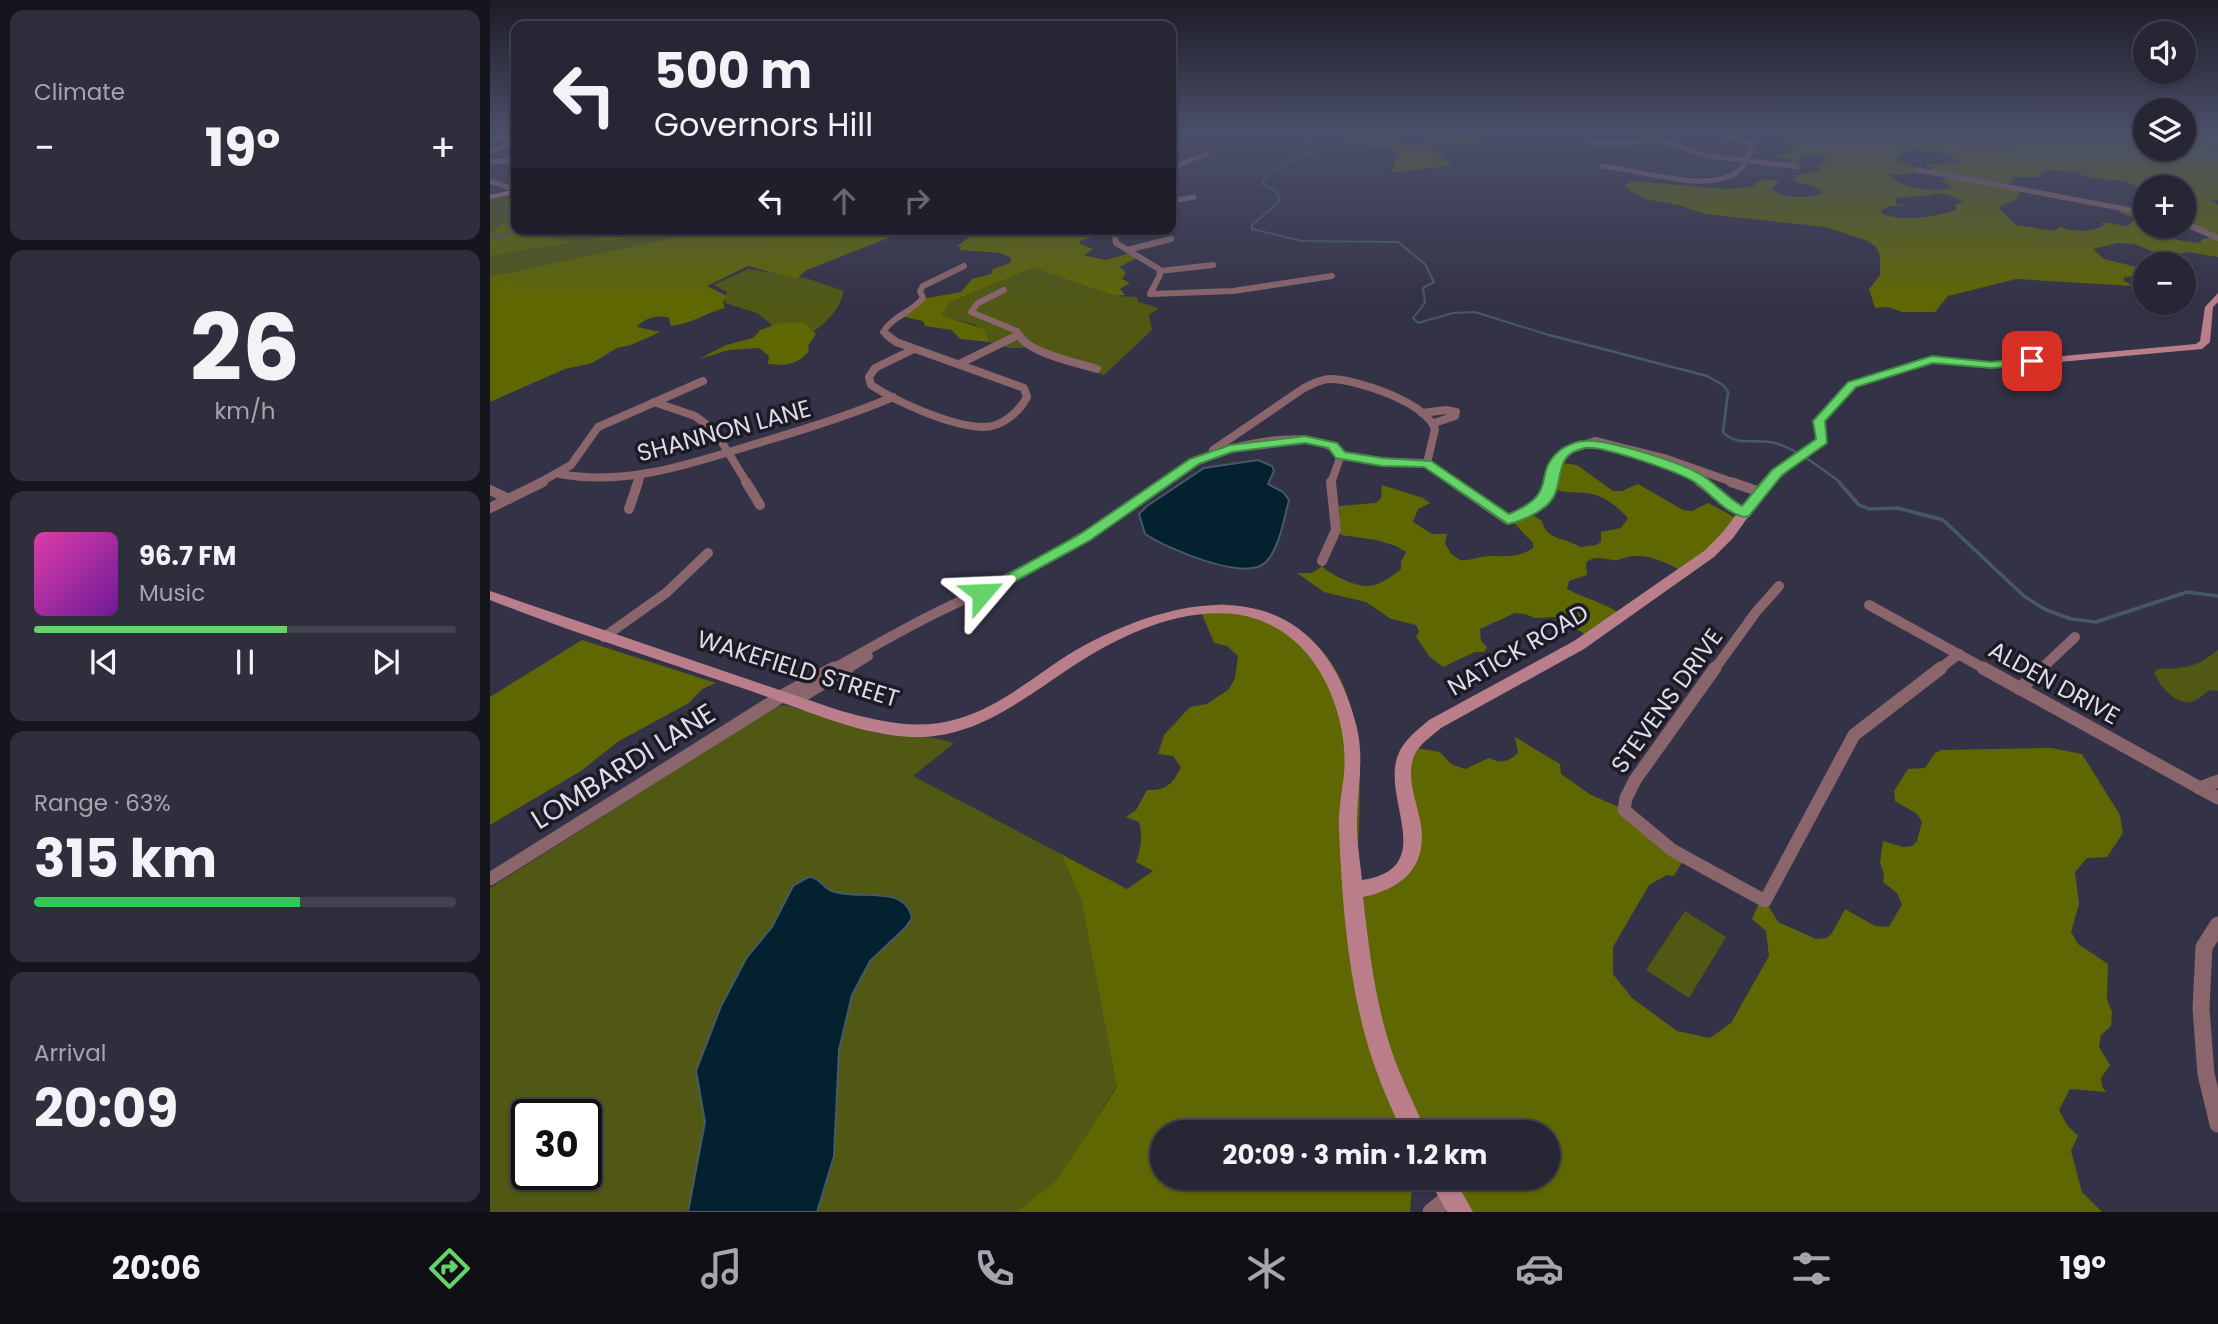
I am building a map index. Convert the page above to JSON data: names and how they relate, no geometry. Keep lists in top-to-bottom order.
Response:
{
  "streets": {
    "street": [
      "SHANNON LANE",
      "NATICK ROAD",
      "WAKEFIELD STREET",
      "ALDEN DRIVE",
      "STEVENS DRIVE",
      "LOMBARDI LANE"
    ]
  },
  "crossings": [
    ["NATICK ROAD", "WAKEFIELD STREET"],
    ["WAKEFIELD STREET", "LOMBARDI LANE"],
    ["ALDEN DRIVE", "STEVENS DRIVE"]
  ],
  "page": {
    "tile": [
      "Climate",
      ["26", "km/h"],
      ["Range · 63%", "315 km"],
      ["Arrival", "20:09"]
    ],
    "map_buttons": ["+", "−"],
    "turn": ["500 m", "Governors Hill"],
    "heat": ["−", "19°", "+"],
    "song": ["96.7 FM", "Music"],
    "limit": "30",
    "trip": "20:09 · 3 min · 1.2 km",
    "tabs": ["20:06", "19°"]
  }
}
